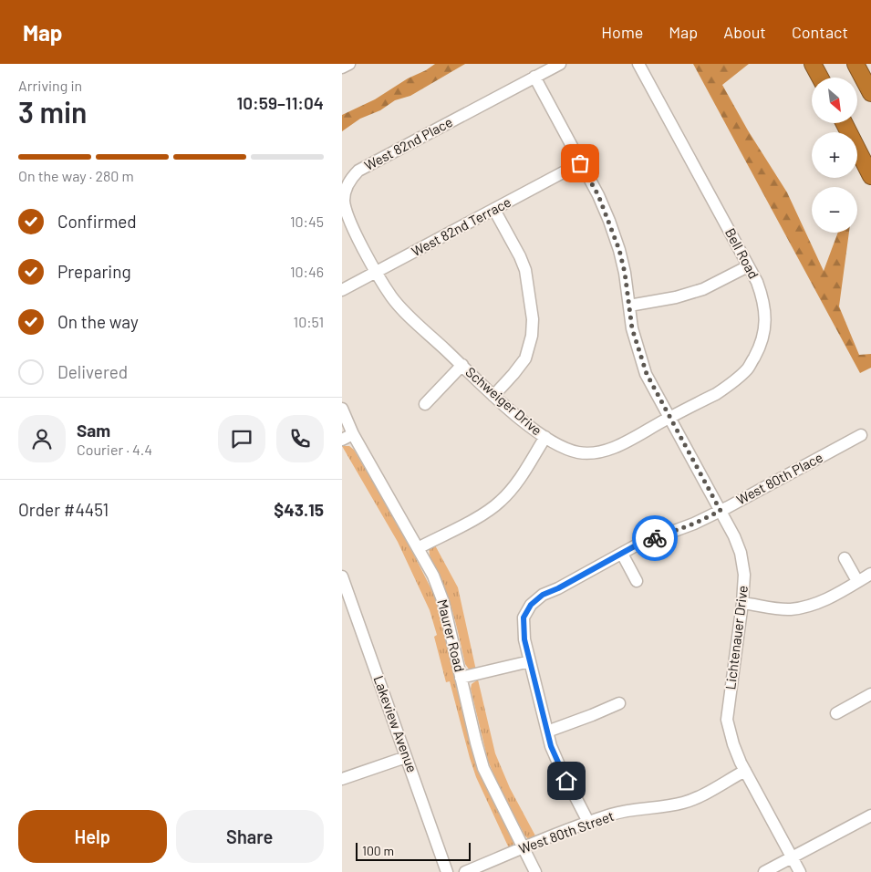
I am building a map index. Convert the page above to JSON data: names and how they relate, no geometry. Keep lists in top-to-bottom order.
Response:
{
  "streets": {
    "street": [
      "West 82nd Place",
      "West 82nd Terrace",
      "Bell Road",
      "Schweiger Drive",
      "West 80th Place",
      "Maurer Road",
      "Lichtenauer Drive",
      "Lakeview Avenue",
      "West 80th Street"
    ]
  },
  "crossings": [
    ["West 82nd Place", "West 82nd Terrace"],
    ["West 82nd Place", "Schweiger Drive"],
    ["West 82nd Place", "Lichtenauer Drive"],
    ["West 82nd Terrace", "Schweiger Drive"],
    ["West 82nd Terrace", "Lichtenauer Drive"],
    ["Bell Road", "Schweiger Drive"],
    ["Bell Road", "Lichtenauer Drive"],
    ["Schweiger Drive", "Lichtenauer Drive"],
    ["West 80th Place", "Lichtenauer Drive"],
    ["West 80th Place", "West 80th Street"],
    ["Maurer Road", "West 80th Street"],
    ["Lichtenauer Drive", "West 80th Street"]
  ],
  "scale_bar": "100 m",
  "north": "bottom right",
  "page": {
    "header": "Map",
    "nav": [
      "Home",
      "Map",
      "About",
      "Contact"
    ],
    "heading": ["3 min", "Arriving in", "10:59–11:04"],
    "panel": [
      "Sam",
      "Courier · 4.4",
      "Order #4451",
      "$43.15"
    ],
    "map_buttons": ["+", "−"],
    "bar": "On the way · 280 m",
    "list": [
      ["Confirmed", "10:45"],
      ["Preparing", "10:46"],
      ["On the way", "10:51"],
      "Delivered"
    ],
    "buttons": ["Help", "Share"],
    "scale": "100 m"
  }
}
